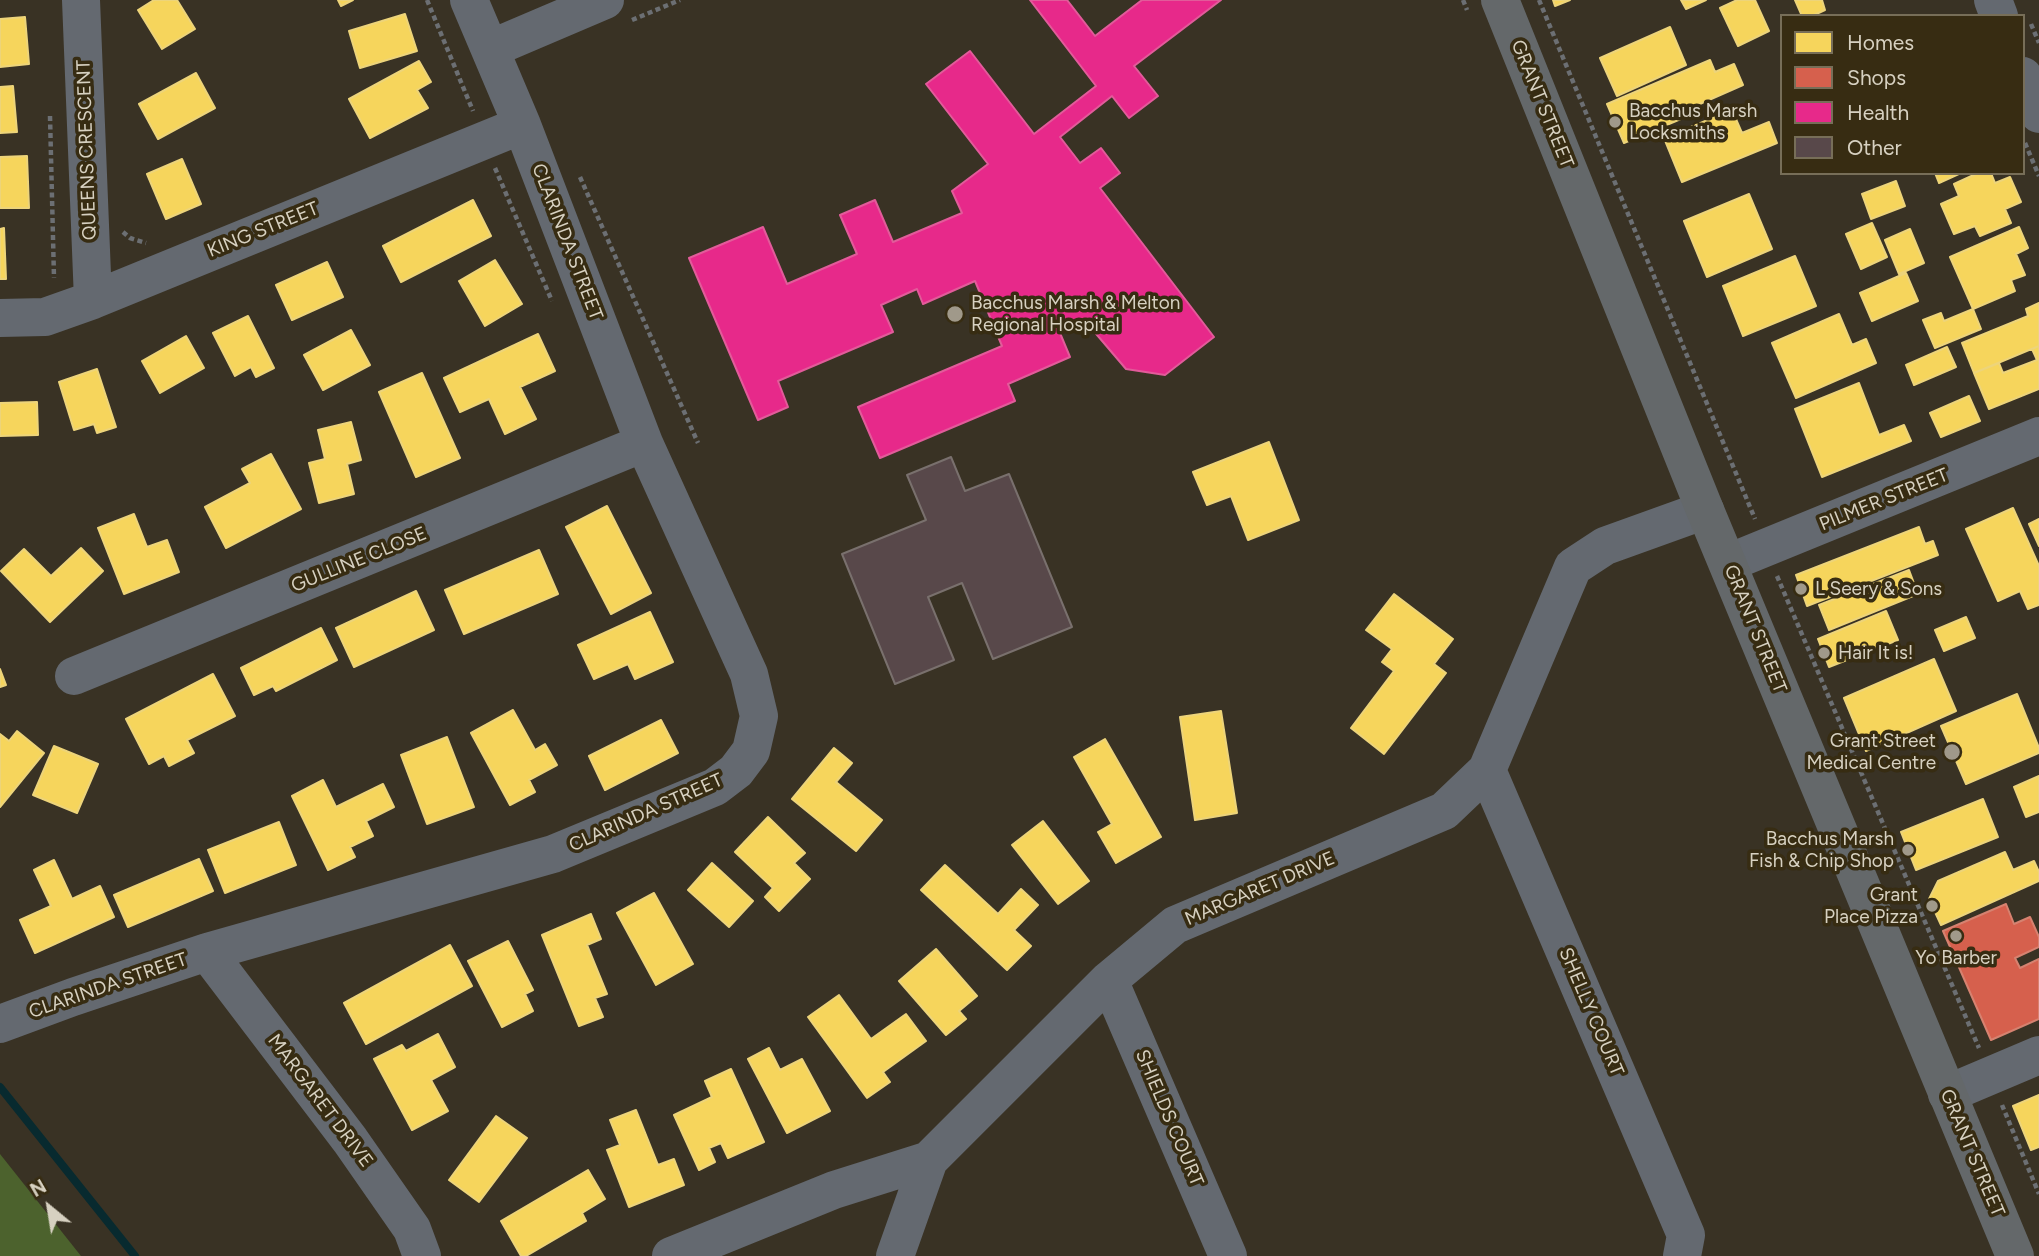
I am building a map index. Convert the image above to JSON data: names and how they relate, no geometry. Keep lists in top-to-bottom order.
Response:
{
  "streets": {
    "main road": ["GRANT STREET"],
    "street": [
      "QUEENS CRESCENT",
      "KING STREET",
      "CLARINDA STREET",
      "PILMER STREET",
      "GULLINE CLOSE",
      "MARGARET DRIVE",
      "SHELLY COURT",
      "SHIELDS COURT"
    ]
  },
  "crossings": [
    ["GRANT STREET", "PILMER STREET"],
    ["GRANT STREET", "MARGARET DRIVE"],
    ["QUEENS CRESCENT", "KING STREET"],
    ["KING STREET", "CLARINDA STREET"],
    ["CLARINDA STREET", "GULLINE CLOSE"],
    ["CLARINDA STREET", "MARGARET DRIVE"],
    ["MARGARET DRIVE", "SHELLY COURT"],
    ["MARGARET DRIVE", "SHIELDS COURT"]
  ],
  "places": [
    "Bacchus Marsh Locksmiths",
    "Bacchus Marsh & Melton Regional Hospital",
    "L Seery & Sons",
    "Hair It is!",
    "Grant Street Medical Centre",
    "Bacchus Marsh Fish & Chip Shop",
    "Grant Place Pizza",
    "Yo Barber"
  ],
  "legend": [
    "Homes",
    "Shops",
    "Health",
    "Other"
  ],
  "north": "top left"
}
